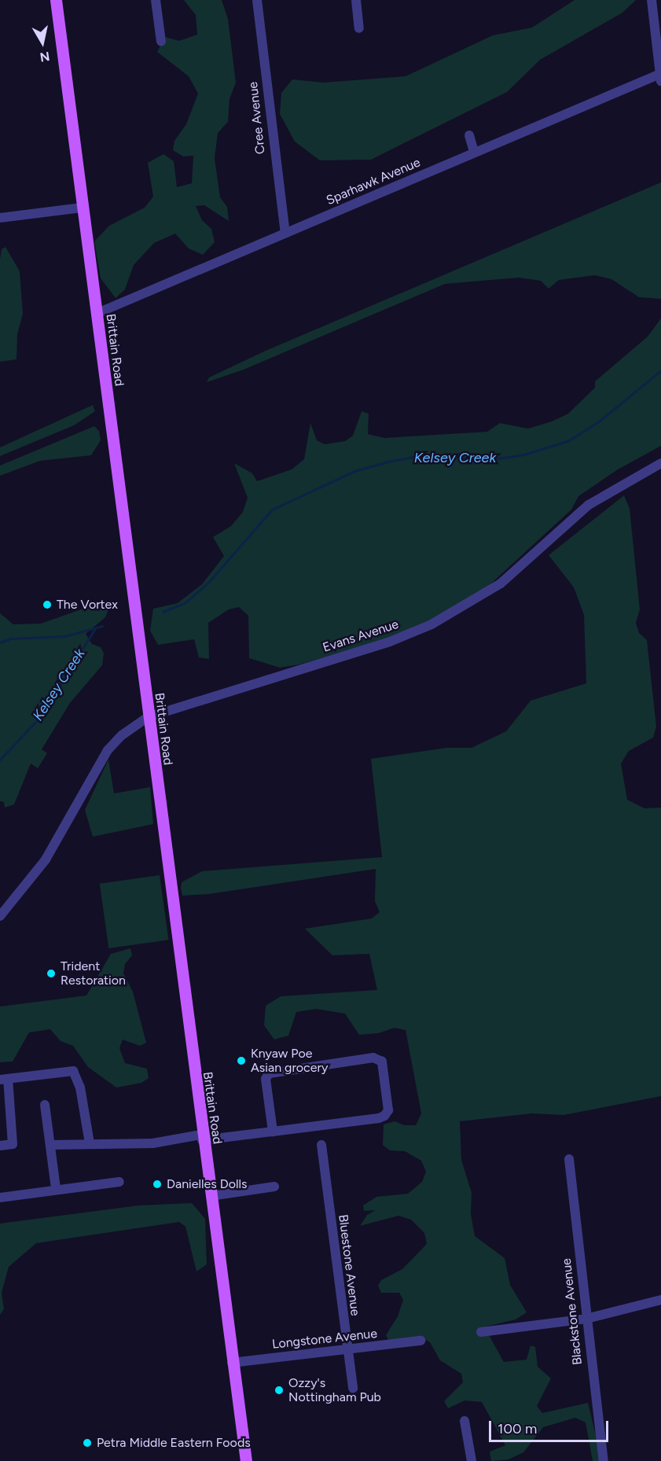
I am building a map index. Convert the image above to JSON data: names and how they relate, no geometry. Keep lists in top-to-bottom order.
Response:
{
  "streets": {
    "main road": ["Brittain Road"],
    "street": [
      "Cree Avenue",
      "Sparhawk Avenue",
      "Evans Avenue",
      "Bluestone Avenue",
      "Blackstone Avenue",
      "Longstone Avenue"
    ]
  },
  "crossings": [
    ["Cree Avenue", "Sparhawk Avenue"],
    ["Sparhawk Avenue", "Brittain Road"],
    ["Brittain Road", "Evans Avenue"],
    ["Brittain Road", "Longstone Avenue"],
    ["Bluestone Avenue", "Longstone Avenue"]
  ],
  "water": ["Kelsey Creek"],
  "places": [
    "The Vortex",
    "Trident Restoration",
    "Knyaw Poe Asian grocery",
    "Danielles Dolls",
    "Ozzy's Nottingham Pub",
    "Petra Middle Eastern Foods"
  ],
  "scale_bar": "100 m",
  "north": "bottom"
}
